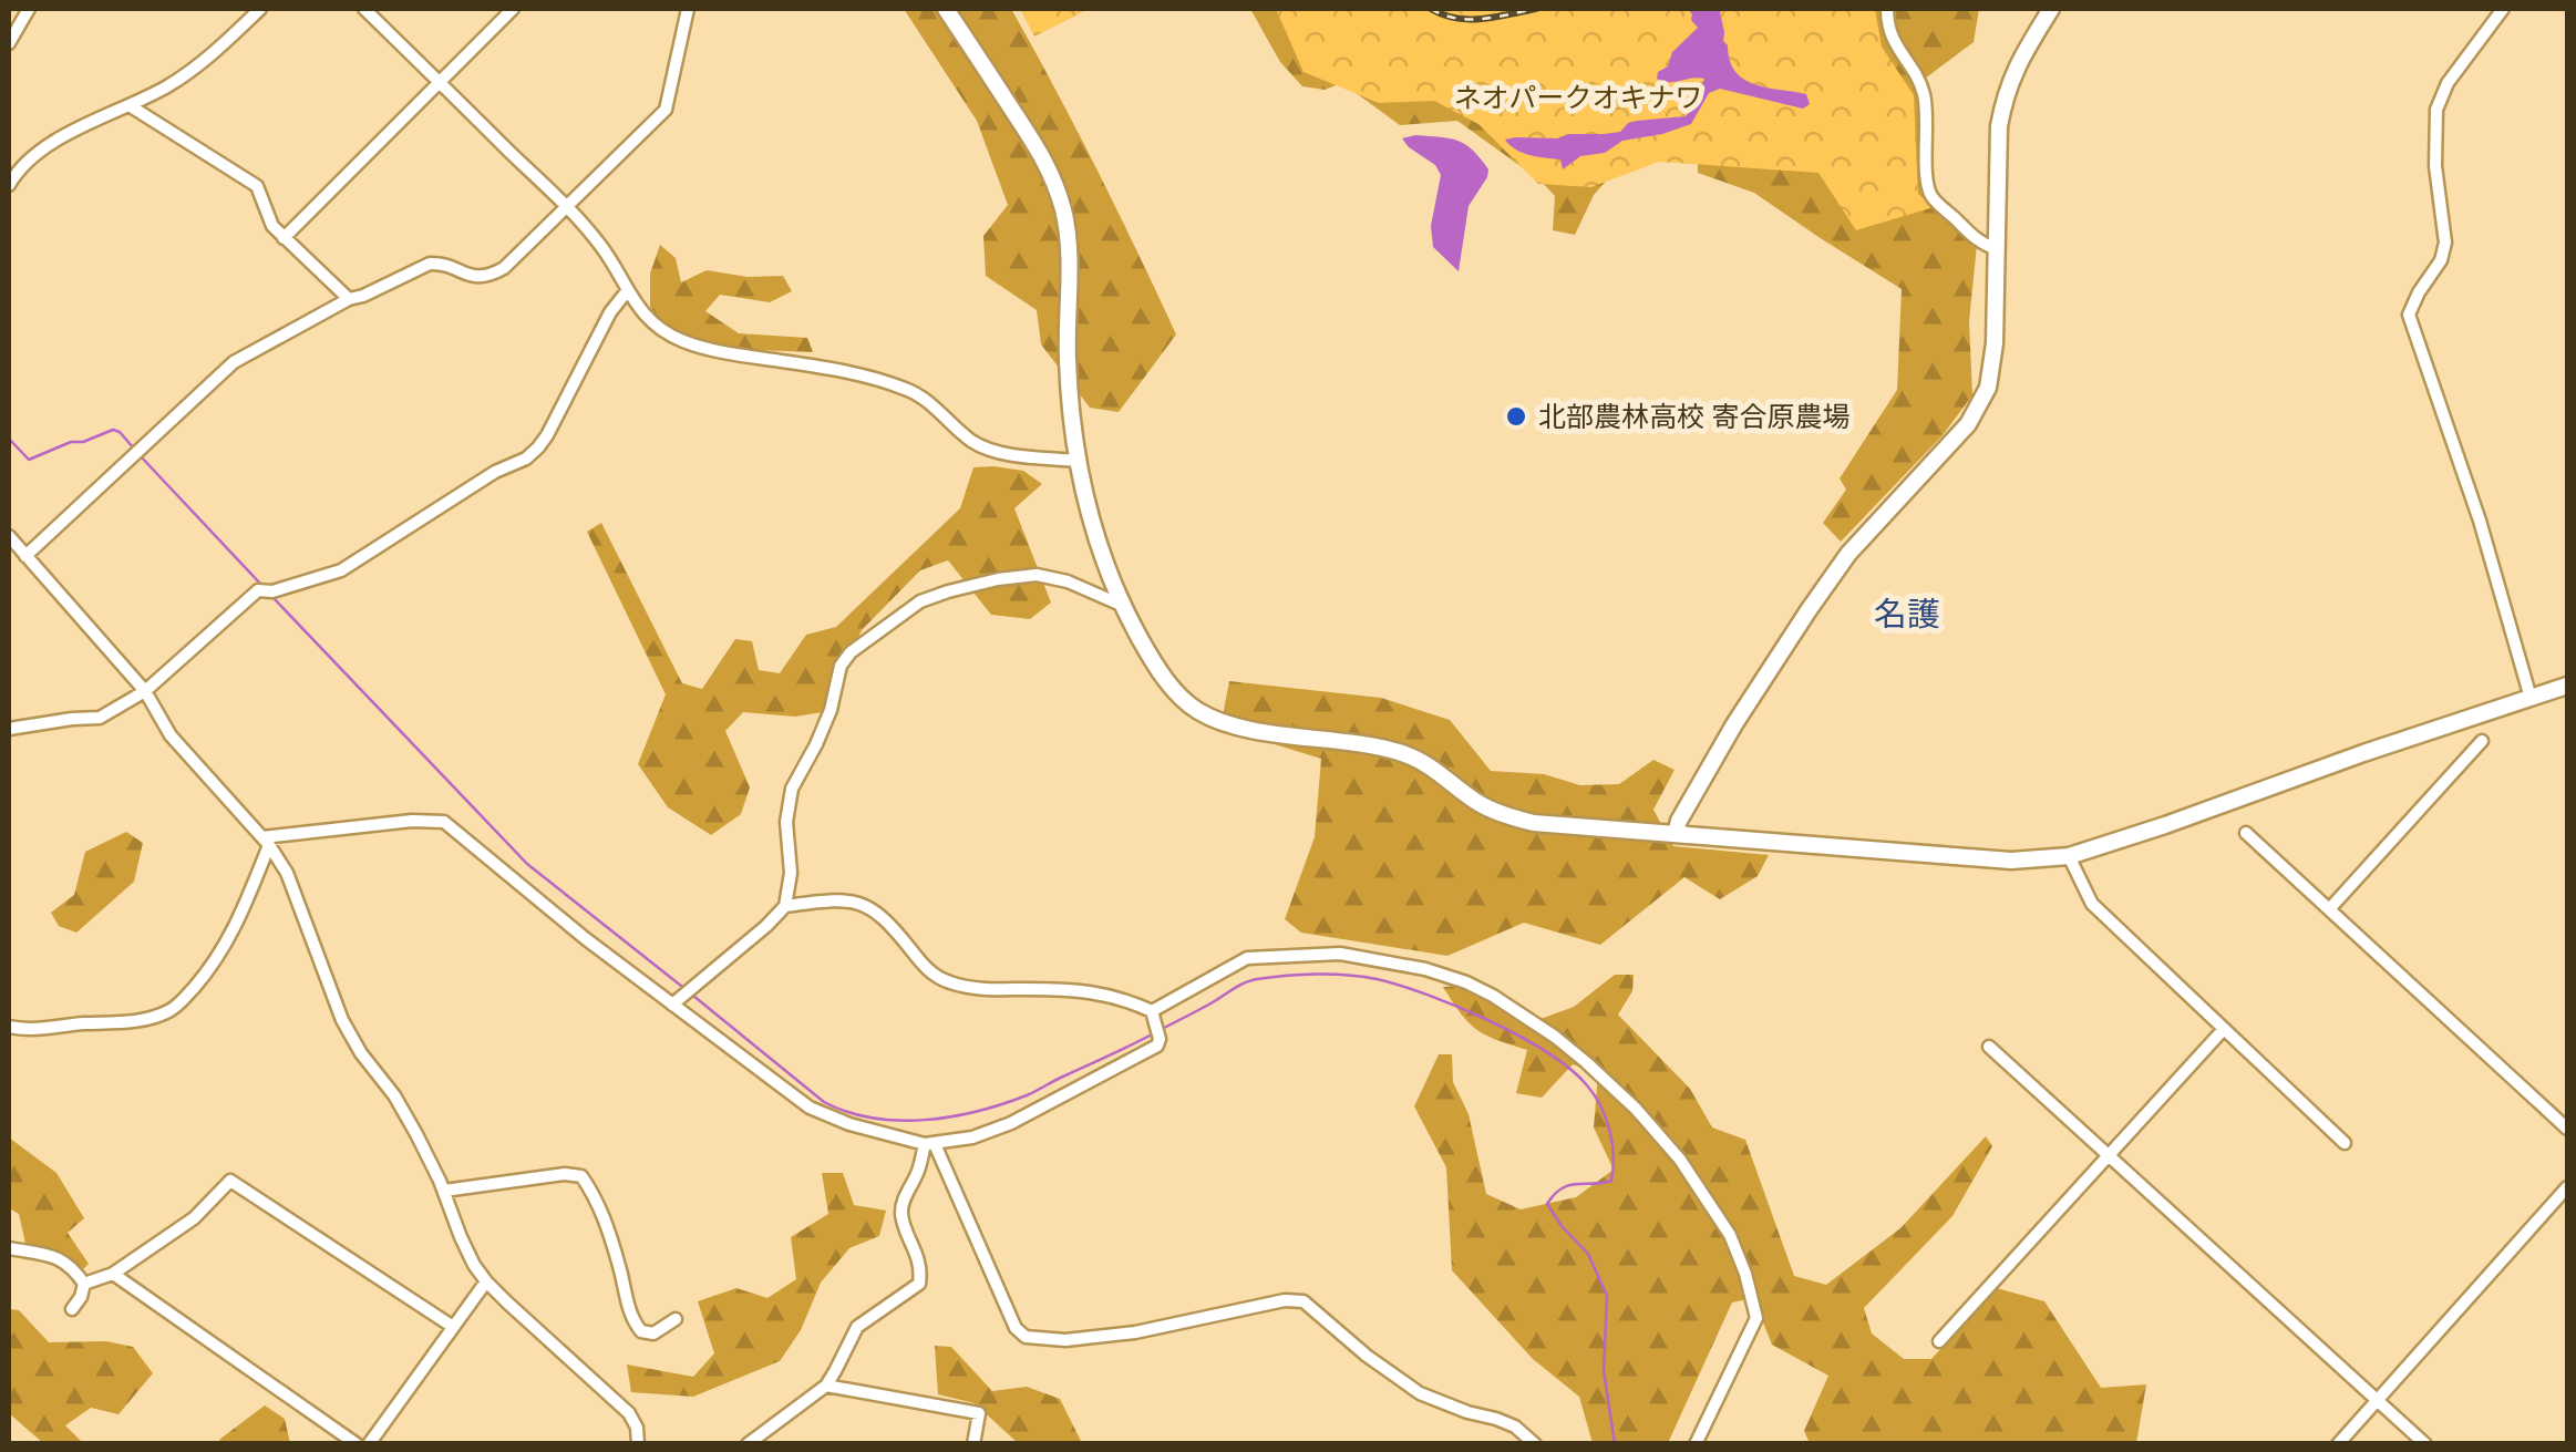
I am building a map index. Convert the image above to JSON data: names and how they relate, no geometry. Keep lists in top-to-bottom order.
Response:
{
  "districts": ["名護"],
  "parks": ["ネオパークオキナワ"],
  "places": ["北部農林高校 寄合原農場"]
}
